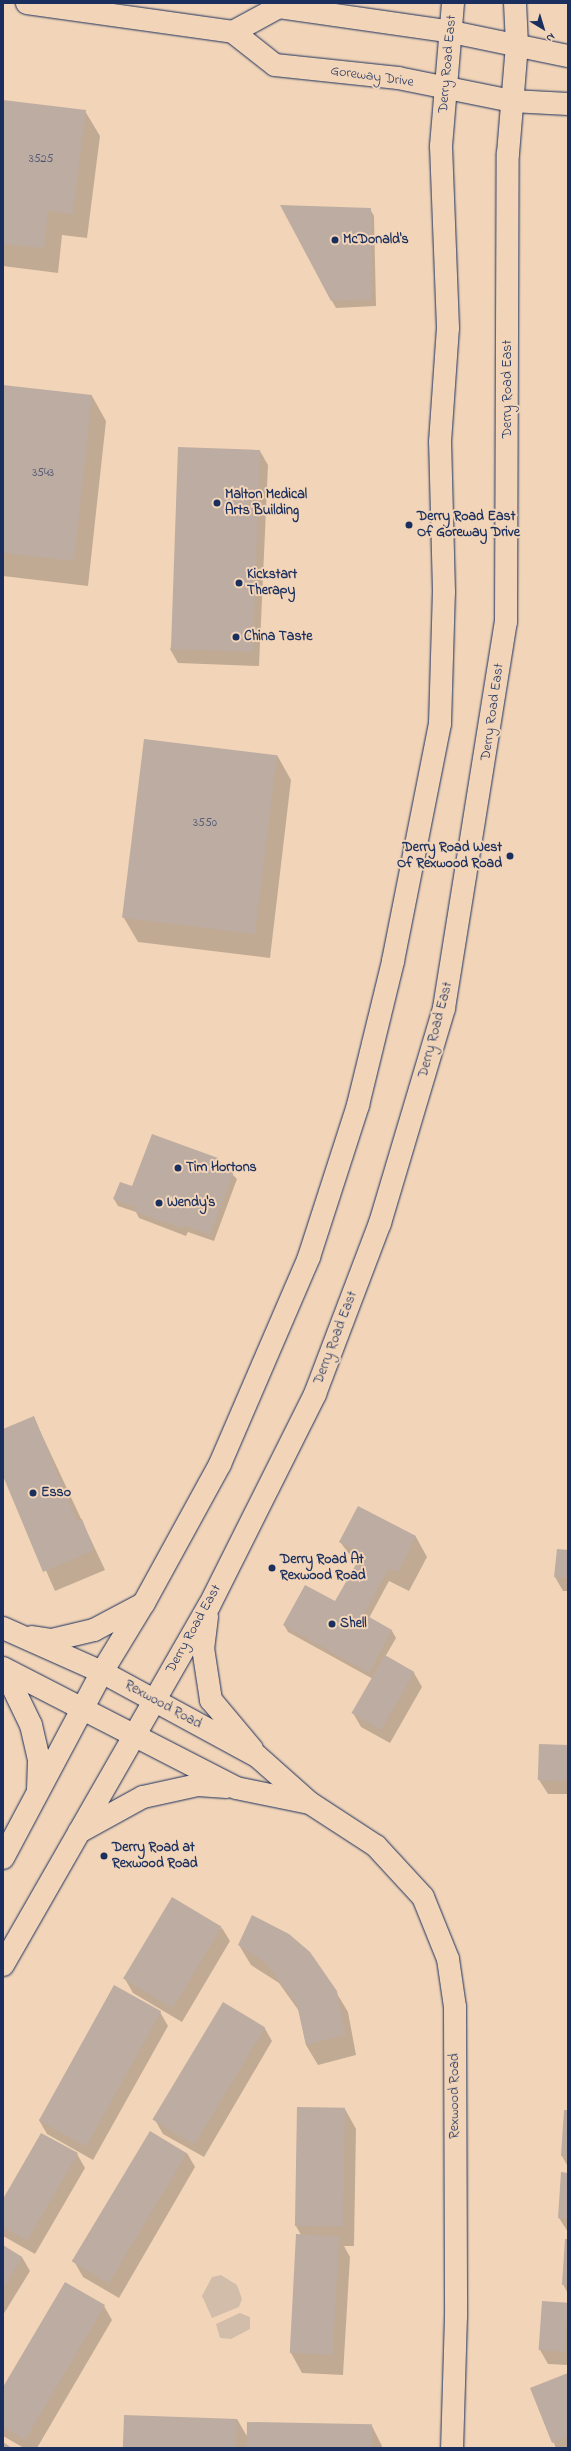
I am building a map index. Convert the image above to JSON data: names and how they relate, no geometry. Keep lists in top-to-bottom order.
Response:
{
  "streets": {
    "main road": ["Derry Road East", "Goreway Drive", "Rexwood Road"]
  },
  "crossings": [
    ["Derry Road East", "Goreway Drive"],
    ["Derry Road East", "Rexwood Road"]
  ],
  "places": [
    "McDonald's",
    "Malton Medical Arts Building",
    "Derry Road East Of Goreway Drive",
    "Kickstart Therapy",
    "China Taste",
    "Derry Road West Of Rexwood Road",
    "Tim Hortons",
    "Wendy's",
    "Esso",
    "Derry Road At Rexwood Road",
    "Shell",
    "Derry Road at Rexwood Road"
  ],
  "house_numbers": ["3525", "3543", "3550"],
  "north": "bottom right"
}
